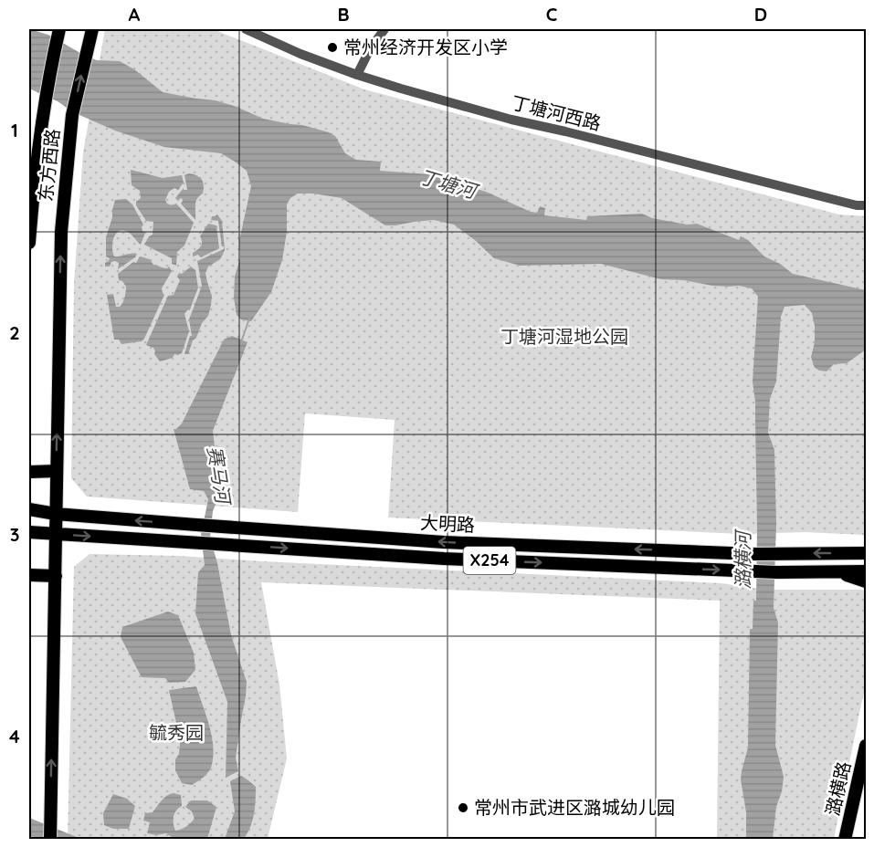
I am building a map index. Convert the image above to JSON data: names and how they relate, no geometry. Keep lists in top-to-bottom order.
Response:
{
  "streets": {
    "main road": [
      "东方西路",
      "大明路",
      "X254",
      "潞横路"
    ],
    "street": ["丁塘河西路"]
  },
  "crossings": [
    ["东方西路", "大明路"]
  ],
  "one_way": ["东方西路"],
  "water": ["丁塘河", "赛马河", "潞横河"],
  "parks": ["丁塘河湿地公园", "毓秀园"],
  "places": ["常州经济开发区小学", "常州市武进区潞城幼儿园"],
  "grid": {
    "columns": [
      "A",
      "B",
      "C",
      "D"
    ],
    "rows": [
      "1",
      "2",
      "3",
      "4"
    ]
  }
}
